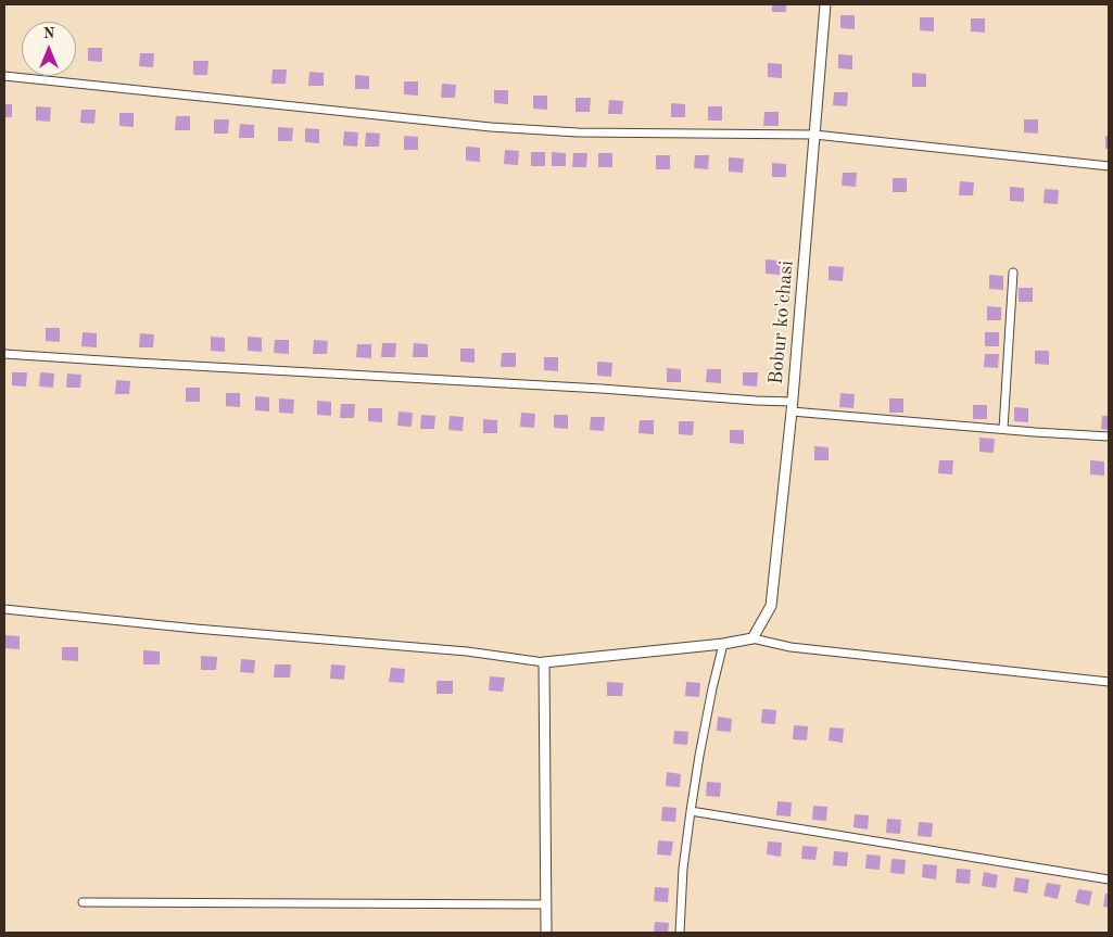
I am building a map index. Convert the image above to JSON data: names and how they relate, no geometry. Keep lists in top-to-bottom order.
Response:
{
  "streets": {
    "street": ["Bobur ko'chasi"]
  },
  "north": "top"
}
